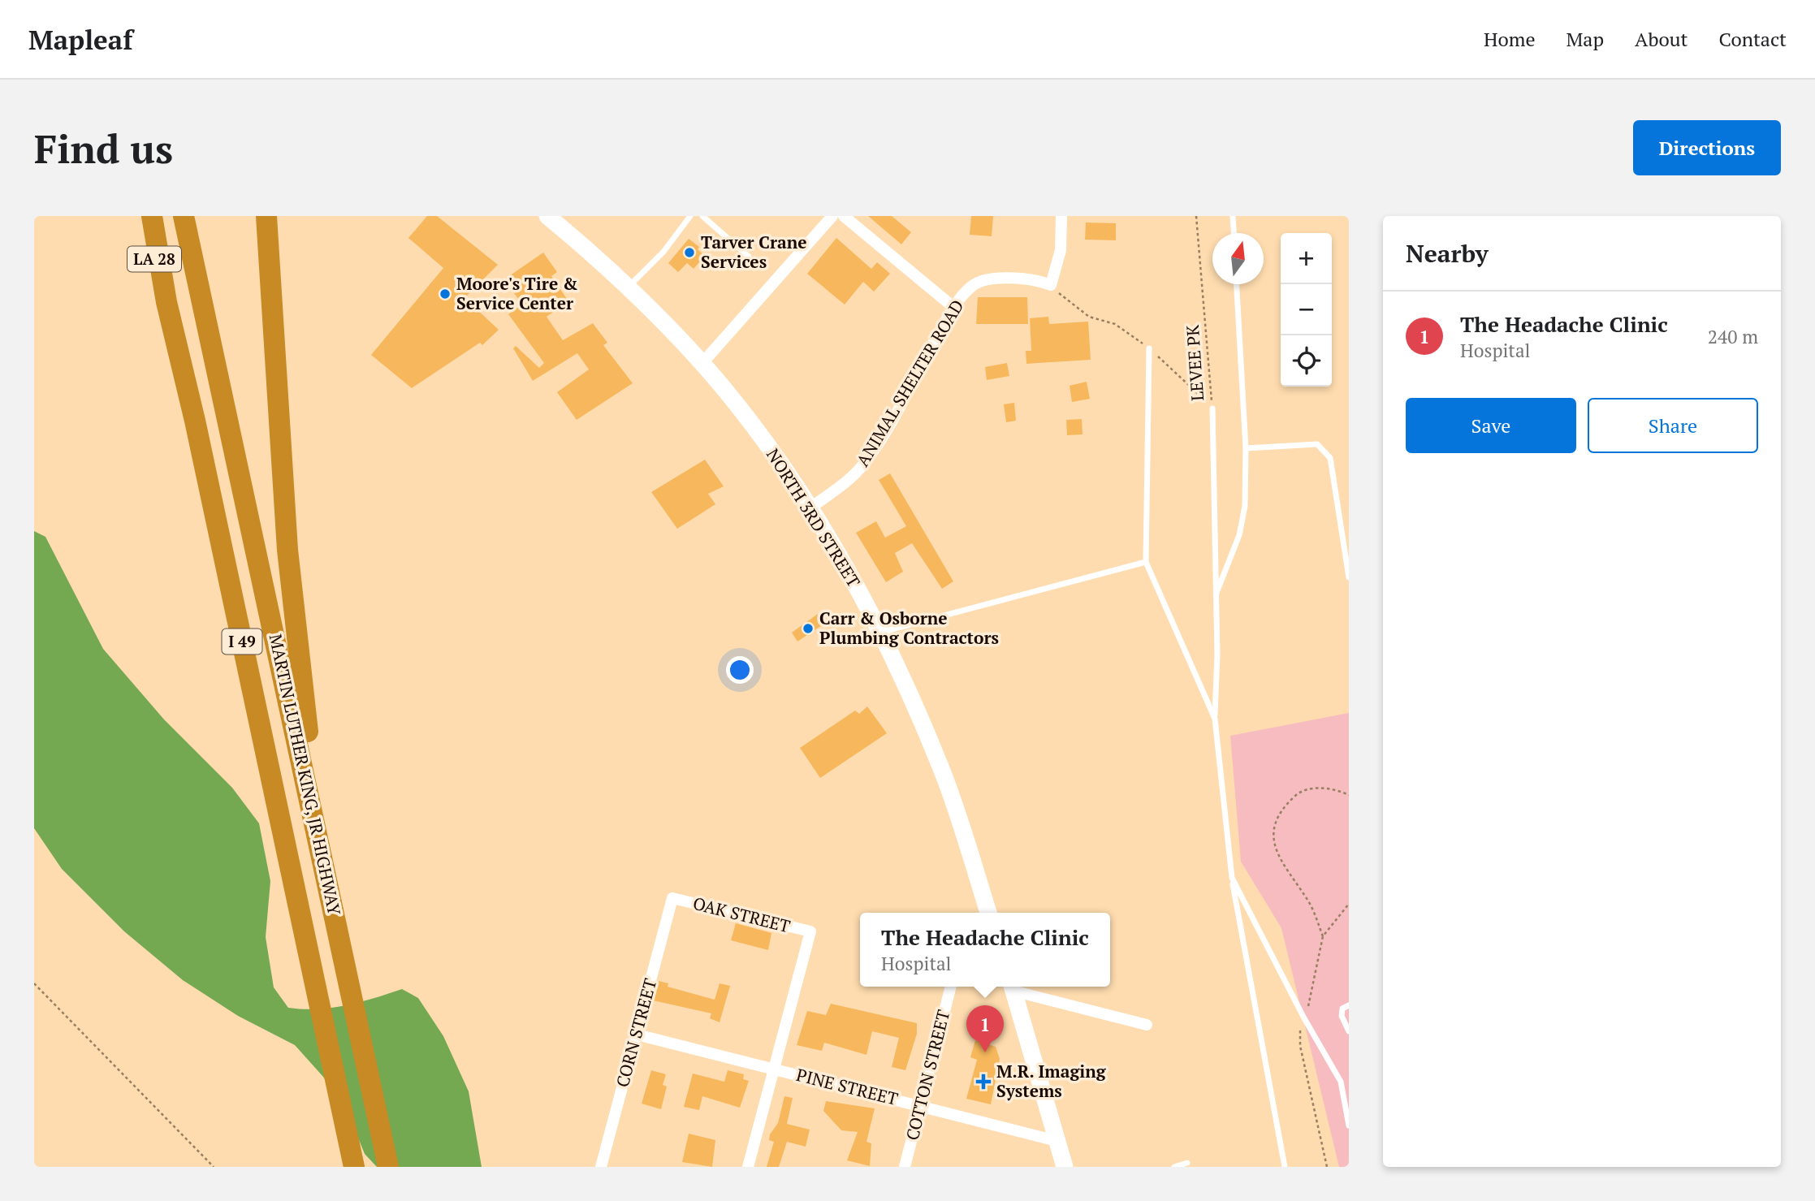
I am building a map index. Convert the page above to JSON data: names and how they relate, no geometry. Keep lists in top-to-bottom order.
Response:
{
  "streets": {
    "highway": ["LA 28", "I 49", "MARTIN LUTHER KING, JR HIGHWAY"],
    "main road": ["NORTH 3RD STREET"],
    "street": [
      "ANIMAL SHELTER ROAD",
      "OAK STREET",
      "CORN STREET",
      "COTTON STREET",
      "PINE STREET"
    ],
    "path": ["LEVEE PK"]
  },
  "crossings": [
    ["LA 28", "MARTIN LUTHER KING, JR HIGHWAY"],
    ["LEVEE PK", "ANIMAL SHELTER ROAD"],
    ["ANIMAL SHELTER ROAD", "NORTH 3RD STREET"],
    ["OAK STREET", "CORN STREET"],
    ["OAK STREET", "PINE STREET"],
    ["CORN STREET", "PINE STREET"],
    ["COTTON STREET", "PINE STREET"]
  ],
  "places": {
    "other": ["Tarver Crane Services", "Moore's Tire & Service Center", "Carr & Osborne Plumbing Contractors"],
    "health": ["M.R. Imaging Systems"]
  },
  "north": "top",
  "page": {
    "header": "Mapleaf",
    "nav": [
      "Home",
      "Map",
      "About",
      "Contact"
    ],
    "buttons": [
      "Directions",
      ["Save", "Share"]
    ],
    "title": "Find us",
    "heading": "Nearby",
    "map_buttons": ["+", "−"],
    "list": [
      {
        "mark": "1",
        "name": "The Headache Clinic",
        "note": "Hospital",
        "value": "240 m"
      }
    ],
    "popup": ["The Headache Clinic", "Hospital"],
    "pins": "1"
  }
}
